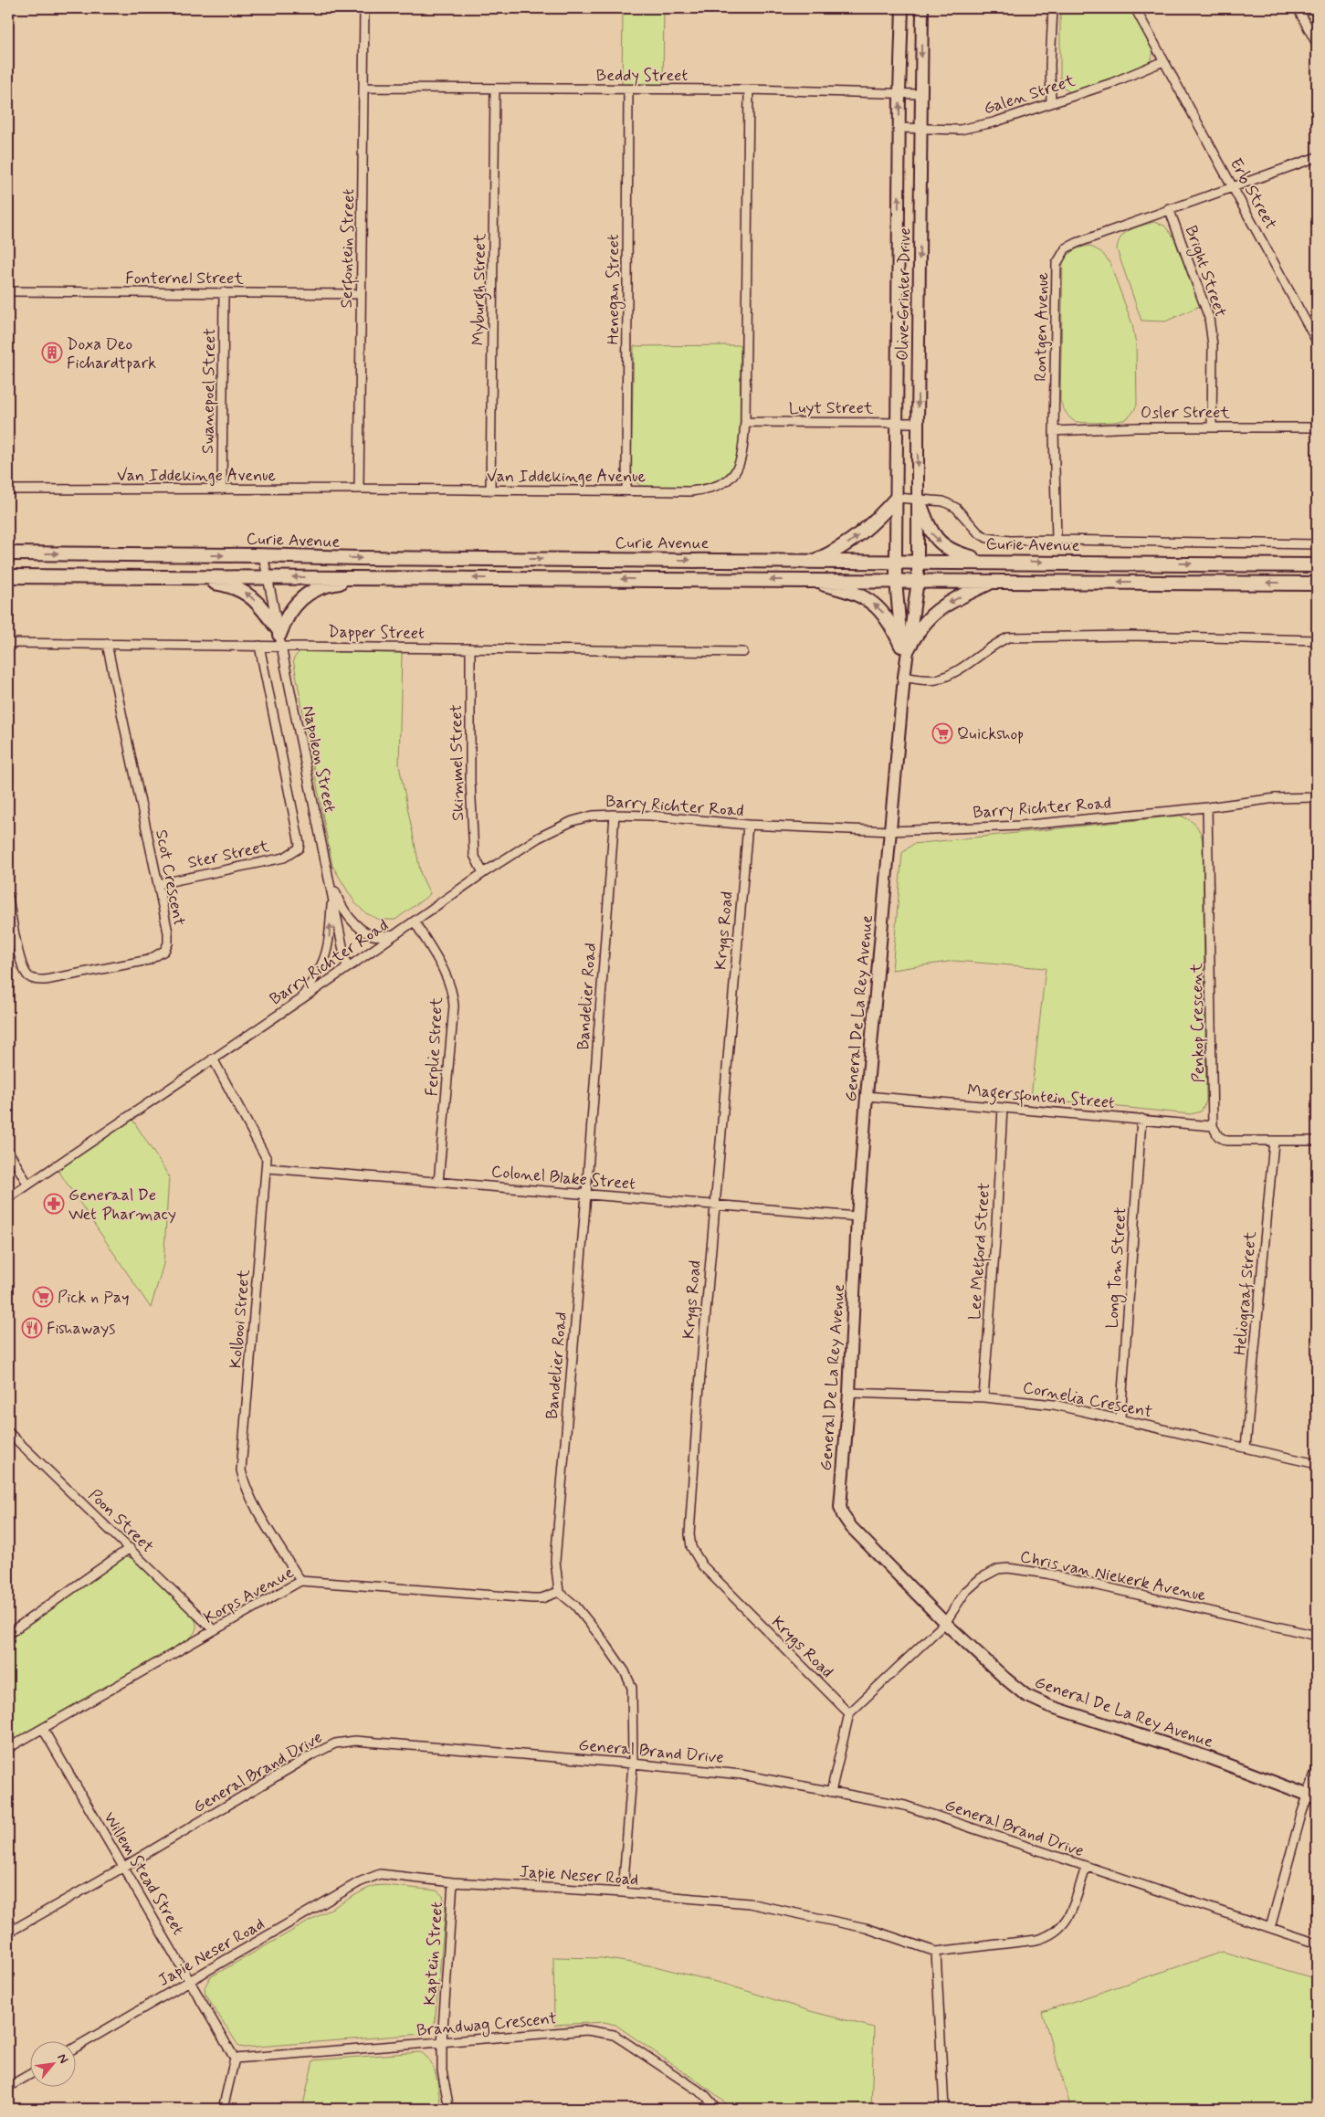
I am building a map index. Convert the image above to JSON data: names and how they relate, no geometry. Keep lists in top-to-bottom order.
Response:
{
  "streets": {
    "main road": ["Curie Avenue"],
    "street": [
      "Beddy Street",
      "Galen Street",
      "Erb Street",
      "Serfontein Street",
      "Bright Street",
      "Fonternel Street",
      "Myburgh Street",
      "Henegan Street",
      "Olive Grinter Drive",
      "Rontgen Avenue",
      "Swanepoel Street",
      "Luyt Street",
      "Osler Street",
      "Van Iddekinge Avenue",
      "Dapper Street",
      "Napoleon Street",
      "Skimmel Street",
      "Barry Richter Road",
      "Ster Street",
      "Scot Crescent",
      "Krygs Road",
      "Bandelier Road",
      "General De La Rey Avenue",
      "Penkop Crescent",
      "Ferplie Street",
      "Magersfontein Street",
      "Colonel Blake Street",
      "Lee Metford Street",
      "Long Tom Street",
      "Heliograaf Street",
      "Kolbooi Street",
      "Cornelia Crescent",
      "Poon Street",
      "Chris van Niekerk Avenue",
      "Korps Avenue",
      "General Brand Drive",
      "Willem Stead Street",
      "Japie Neser Road",
      "Kaptein Street",
      "Brandwag Crescent"
    ]
  },
  "crossings": [
    ["Beddy Street", "Serfontein Street"],
    ["Beddy Street", "Myburgh Street"],
    ["Beddy Street", "Henegan Street"],
    ["Beddy Street", "Olive Grinter Drive"],
    ["Beddy Street", "Van Iddekinge Avenue"],
    ["Galen Street", "Erb Street"],
    ["Galen Street", "Olive Grinter Drive"],
    ["Erb Street", "Rontgen Avenue"],
    ["Serfontein Street", "Fonternel Street"],
    ["Serfontein Street", "Van Iddekinge Avenue"],
    ["Bright Street", "Rontgen Avenue"],
    ["Bright Street", "Osler Street"],
    ["Fonternel Street", "Swanepoel Street"],
    ["Myburgh Street", "Van Iddekinge Avenue"],
    ["Henegan Street", "Van Iddekinge Avenue"],
    ["Olive Grinter Drive", "Luyt Street"],
    ["Olive Grinter Drive", "Curie Avenue"],
    ["Olive Grinter Drive", "General De La Rey Avenue"],
    ["Rontgen Avenue", "Osler Street"],
    ["Rontgen Avenue", "Curie Avenue"],
    ["Swanepoel Street", "Van Iddekinge Avenue"],
    ["Luyt Street", "Van Iddekinge Avenue"],
    ["Curie Avenue", "Napoleon Street"],
    ["Dapper Street", "Napoleon Street"],
    ["Dapper Street", "Skimmel Street"],
    ["Dapper Street", "Ster Street"],
    ["Dapper Street", "Scot Crescent"],
    ["Napoleon Street", "Barry Richter Road"],
    ["Skimmel Street", "Barry Richter Road"],
    ["Barry Richter Road", "Krygs Road"],
    ["Barry Richter Road", "Bandelier Road"],
    ["Barry Richter Road", "General De La Rey Avenue"],
    ["Barry Richter Road", "Penkop Crescent"],
    ["Barry Richter Road", "Ferplie Street"],
    ["Barry Richter Road", "Kolbooi Street"],
    ["Ster Street", "Scot Crescent"],
    ["Krygs Road", "Colonel Blake Street"],
    ["Krygs Road", "Chris van Niekerk Avenue"],
    ["Bandelier Road", "Colonel Blake Street"],
    ["Bandelier Road", "Korps Avenue"],
    ["General De La Rey Avenue", "Magersfontein Street"],
    ["General De La Rey Avenue", "Colonel Blake Street"],
    ["General De La Rey Avenue", "Cornelia Crescent"],
    ["General De La Rey Avenue", "Chris van Niekerk Avenue"],
    ["Penkop Crescent", "Magersfontein Street"],
    ["Ferplie Street", "Colonel Blake Street"],
    ["Magersfontein Street", "Lee Metford Street"],
    ["Magersfontein Street", "Long Tom Street"],
    ["Colonel Blake Street", "Kolbooi Street"],
    ["Lee Metford Street", "Cornelia Crescent"],
    ["Long Tom Street", "Cornelia Crescent"],
    ["Heliograaf Street", "Cornelia Crescent"],
    ["Kolbooi Street", "Korps Avenue"],
    ["Poon Street", "Korps Avenue"],
    ["Korps Avenue", "Willem Stead Street"],
    ["General Brand Drive", "Willem Stead Street"],
    ["General Brand Drive", "Japie Neser Road"],
    ["Willem Stead Street", "Japie Neser Road"],
    ["Willem Stead Street", "Brandwag Crescent"],
    ["Japie Neser Road", "Kaptein Street"],
    ["Kaptein Street", "Brandwag Crescent"]
  ],
  "places": {
    "building": ["Doxa Deo Fichardtpark"],
    "supermarket": ["Quickshop", "Pick n Pay"],
    "pharmacy": ["Generaal De Wet Pharmacy"],
    "restaurant": ["Fishaways"]
  },
  "north": "top right"
}
